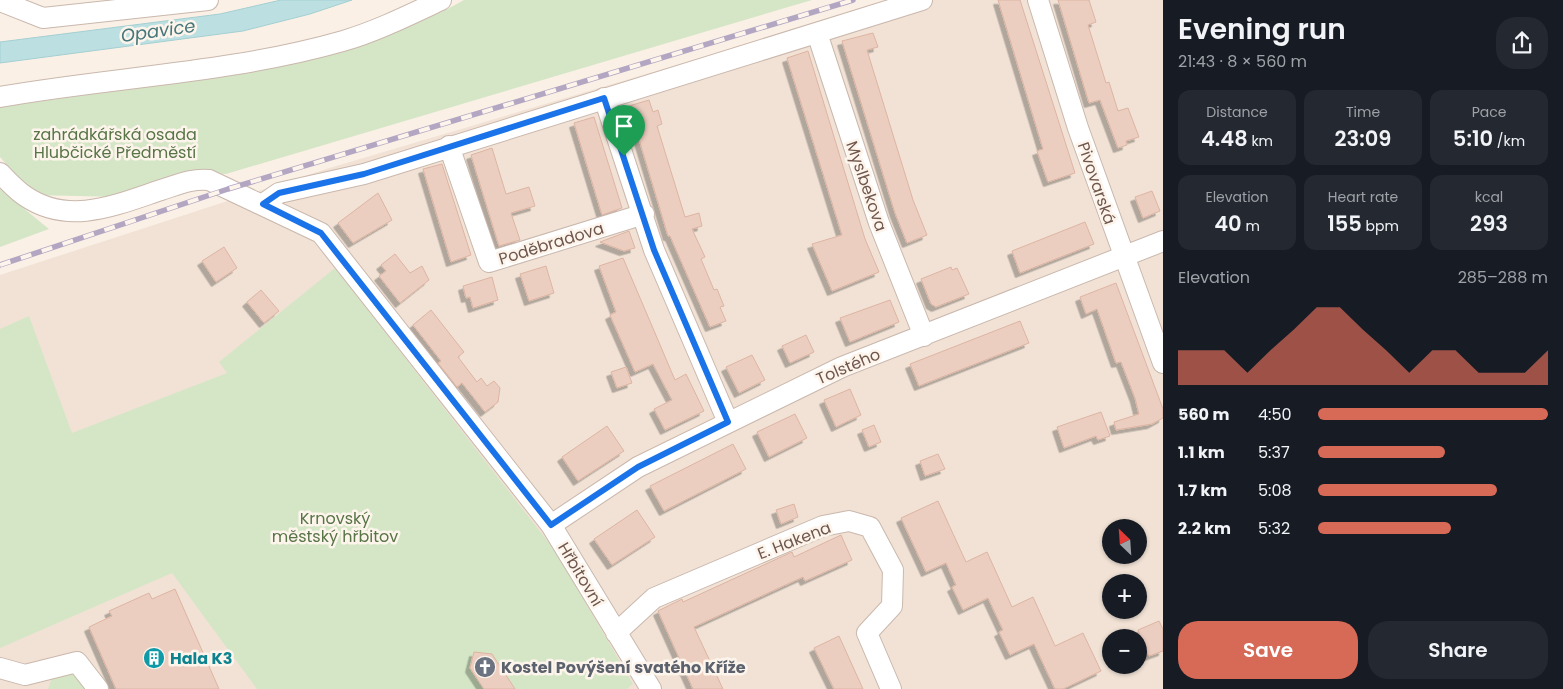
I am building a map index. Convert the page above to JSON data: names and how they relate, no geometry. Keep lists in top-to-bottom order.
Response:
{
  "streets": {
    "street": [
      "Pivovarská",
      "Myslbekova",
      "Poděbradova",
      "Tolstého",
      "E. Hakena",
      "Hřbitovní"
    ]
  },
  "crossings": [
    ["Pivovarská", "Tolstého"],
    ["Myslbekova", "Tolstého"],
    ["Tolstého", "Hřbitovní"],
    ["E. Hakena", "Hřbitovní"]
  ],
  "water": ["Opavice"],
  "parks": ["zahrádkářská osada Hlubčické Předměstí", "Krnovský městský hřbitov"],
  "places": {
    "building": ["Hala K3"],
    "church": ["Kostel Povýšení svatého Kříže"]
  },
  "north": "top left",
  "page": {
    "heading": ["Evening run", "21:43 · 8 × 560 m"],
    "stats": [
      ["Distance", "4.48 km"],
      ["Time", "23:09"],
      ["Pace", "5:10 /km"],
      ["Elevation", "40 m"],
      ["Heart rate", "155 bpm"],
      ["kcal", "293"]
    ],
    "chart": ["Elevation", "285–288 m"],
    "list": [
      {
        "name": "560 m",
        "note": "4:50"
      },
      {
        "name": "1.1 km",
        "note": "5:37"
      },
      {
        "name": "1.7 km",
        "note": "5:08"
      },
      {
        "name": "2.2 km",
        "note": "5:32"
      }
    ],
    "map_buttons": ["+", "−"],
    "buttons": ["Save", "Share"]
  }
}
